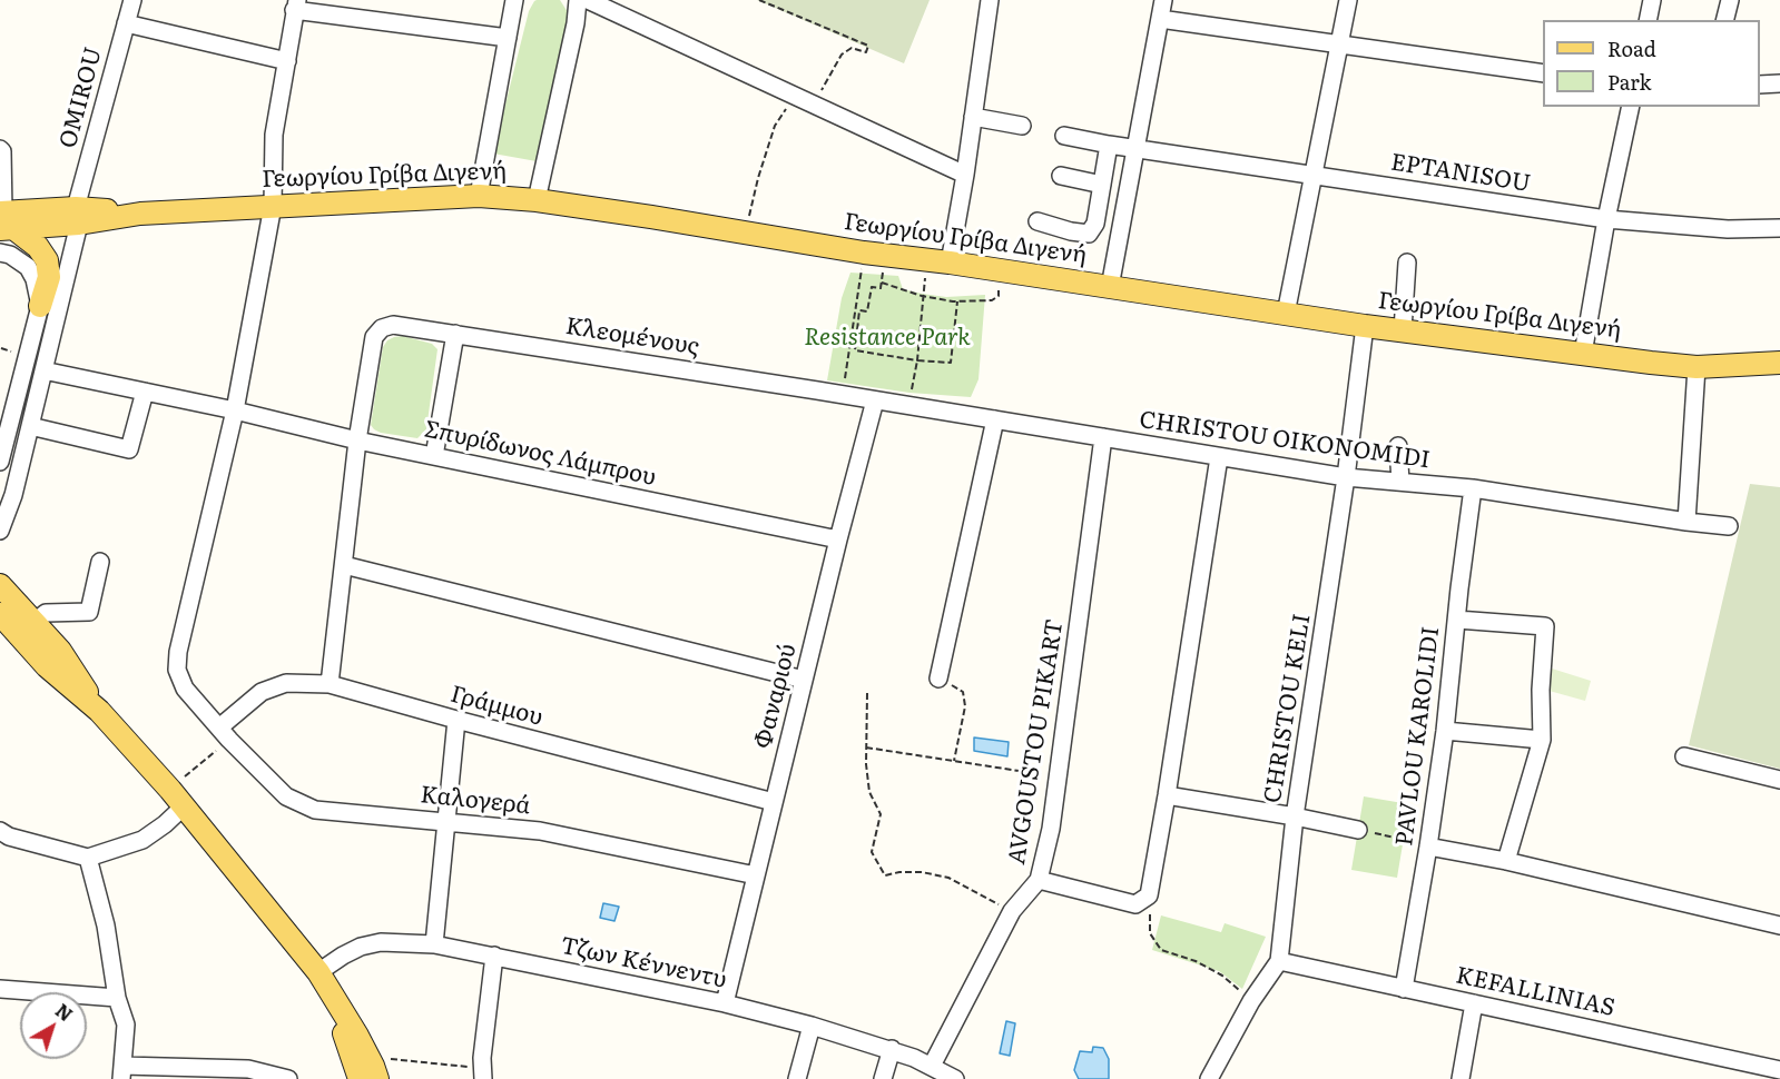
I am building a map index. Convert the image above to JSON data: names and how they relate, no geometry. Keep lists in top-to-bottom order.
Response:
{
  "streets": {
    "main road": ["Γεωργίου Γρίβα Διγενή"],
    "street": [
      "OMIROU",
      "EPTANISOU",
      "Κλεομένους",
      "CHRISTOU OIKONOMIDI",
      "Σπυρίδωνος Λάμπρου",
      "Φαναριού",
      "Γράμμου",
      "CHRISTOU KELI",
      "PAVLOU KAROLIDI",
      "AVGOUSTOU PIKART",
      "Καλογερά",
      "Τζων Κέννεντυ",
      "KEFALLINIAS"
    ]
  },
  "crossings": [
    ["OMIROU", "Γεωργίου Γρίβα Διγενή"],
    ["OMIROU", "Σπυρίδωνος Λάμπρου"],
    ["Γεωργίου Γρίβα Διγενή", "CHRISTOU KELI"],
    ["Γεωργίου Γρίβα Διγενή", "Καλογερά"],
    ["Κλεομένους", "CHRISTOU OIKONOMIDI"],
    ["Κλεομένους", "Σπυρίδωνος Λάμπρου"],
    ["Κλεομένους", "Φαναριού"],
    ["CHRISTOU OIKONOMIDI", "Φαναριού"],
    ["CHRISTOU OIKONOMIDI", "CHRISTOU KELI"],
    ["CHRISTOU OIKONOMIDI", "PAVLOU KAROLIDI"],
    ["CHRISTOU OIKONOMIDI", "AVGOUSTOU PIKART"],
    ["Σπυρίδωνος Λάμπρου", "Φαναριού"],
    ["Σπυρίδωνος Λάμπρου", "Καλογερά"],
    ["Φαναριού", "Γράμμου"],
    ["Φαναριού", "Καλογερά"],
    ["Φαναριού", "Τζων Κέννεντυ"],
    ["Γράμμου", "Καλογερά"],
    ["CHRISTOU KELI", "KEFALLINIAS"],
    ["PAVLOU KAROLIDI", "KEFALLINIAS"],
    ["AVGOUSTOU PIKART", "Τζων Κέννεντυ"]
  ],
  "parks": ["Resistance Park"],
  "legend": ["Road", "Park"],
  "north": "top right"
}
